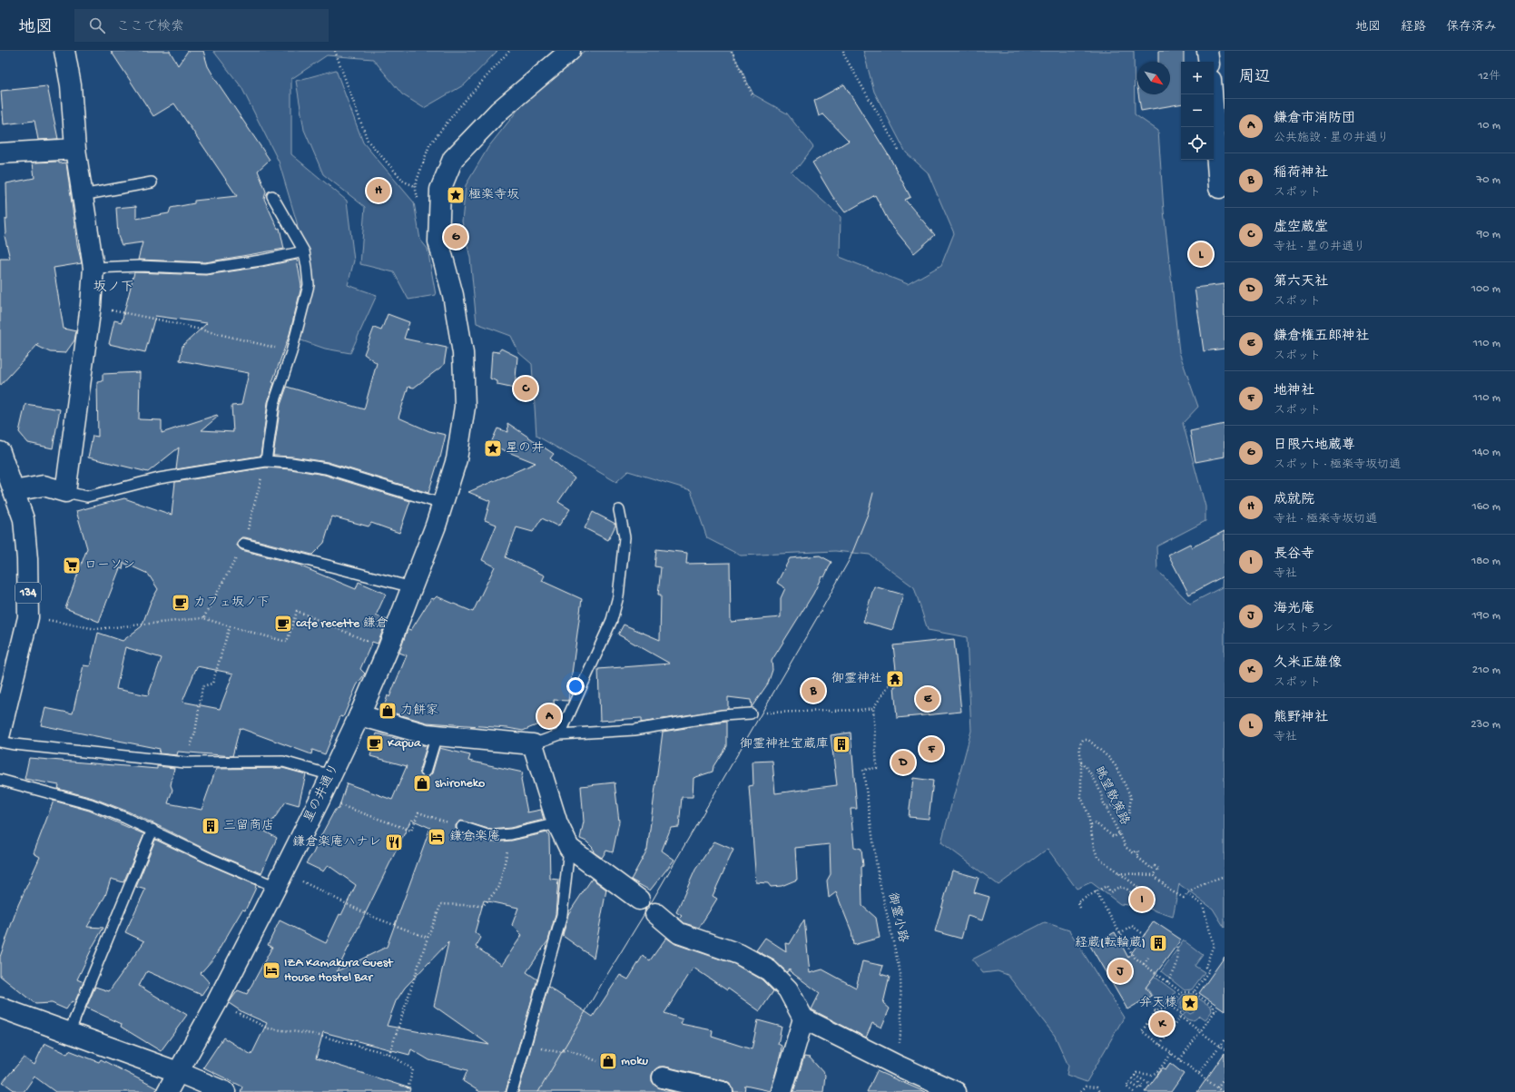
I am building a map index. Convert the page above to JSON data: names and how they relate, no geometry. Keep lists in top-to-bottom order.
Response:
{
  "streets": {
    "main road": ["134", "星の井通り"],
    "path": ["眺望散策路", "御霊小路"]
  },
  "districts": ["坂ノ下"],
  "places": {
    "place": ["極楽寺坂", "星の井", "弁天様"],
    "supermarket": ["ローソン"],
    "cafe": ["カフェ坂ノ下", "cafe recette 鎌倉", "Kapua"],
    "temple": ["御霊神社"],
    "shop": ["力餅家", "shironeko", "moku"],
    "building": ["御霊神社宝蔵庫", "三留商店", "経蔵(転輪蔵)"],
    "hotel": ["鎌倉楽庵", "IZA Kamakura Guest House Hostel Bar"],
    "restaurant": ["鎌倉楽庵ハナレ"]
  },
  "north": "bottom right",
  "page": {
    "header": "地図",
    "search": "ここで検索",
    "nav": ["地図", "経路", "保存済み"],
    "heading": ["周辺", "12件"],
    "map_buttons": ["+", "−"],
    "list": [
      {
        "mark": "A",
        "name": "鎌倉市消防団",
        "note": "公共施設 · 星の井通り",
        "value": "10 m"
      },
      {
        "mark": "B",
        "name": "稲荷神社",
        "note": "スポット",
        "value": "70 m"
      },
      {
        "mark": "C",
        "name": "虚空蔵堂",
        "note": "寺社 · 星の井通り",
        "value": "90 m"
      },
      {
        "mark": "D",
        "name": "第六天社",
        "note": "スポット",
        "value": "100 m"
      },
      {
        "mark": "E",
        "name": "鎌倉権五郎神社",
        "note": "スポット",
        "value": "110 m"
      },
      {
        "mark": "F",
        "name": "地神社",
        "note": "スポット",
        "value": "110 m"
      },
      {
        "mark": "G",
        "name": "日限六地蔵尊",
        "note": "スポット · 極楽寺坂切通",
        "value": "140 m"
      },
      {
        "mark": "H",
        "name": "成就院",
        "note": "寺社 · 極楽寺坂切通",
        "value": "160 m"
      },
      {
        "mark": "I",
        "name": "長谷寺",
        "note": "寺社",
        "value": "180 m"
      },
      {
        "mark": "J",
        "name": "海光庵",
        "note": "レストラン",
        "value": "190 m"
      },
      {
        "mark": "K",
        "name": "久米正雄像",
        "note": "スポット",
        "value": "210 m"
      },
      {
        "mark": "L",
        "name": "熊野神社",
        "note": "寺社",
        "value": "230 m"
      }
    ],
    "pins": [
      "H",
      "G",
      "L",
      "C",
      "B",
      "E",
      "A",
      "F",
      "D",
      "I",
      "J",
      "K"
    ]
  }
}
